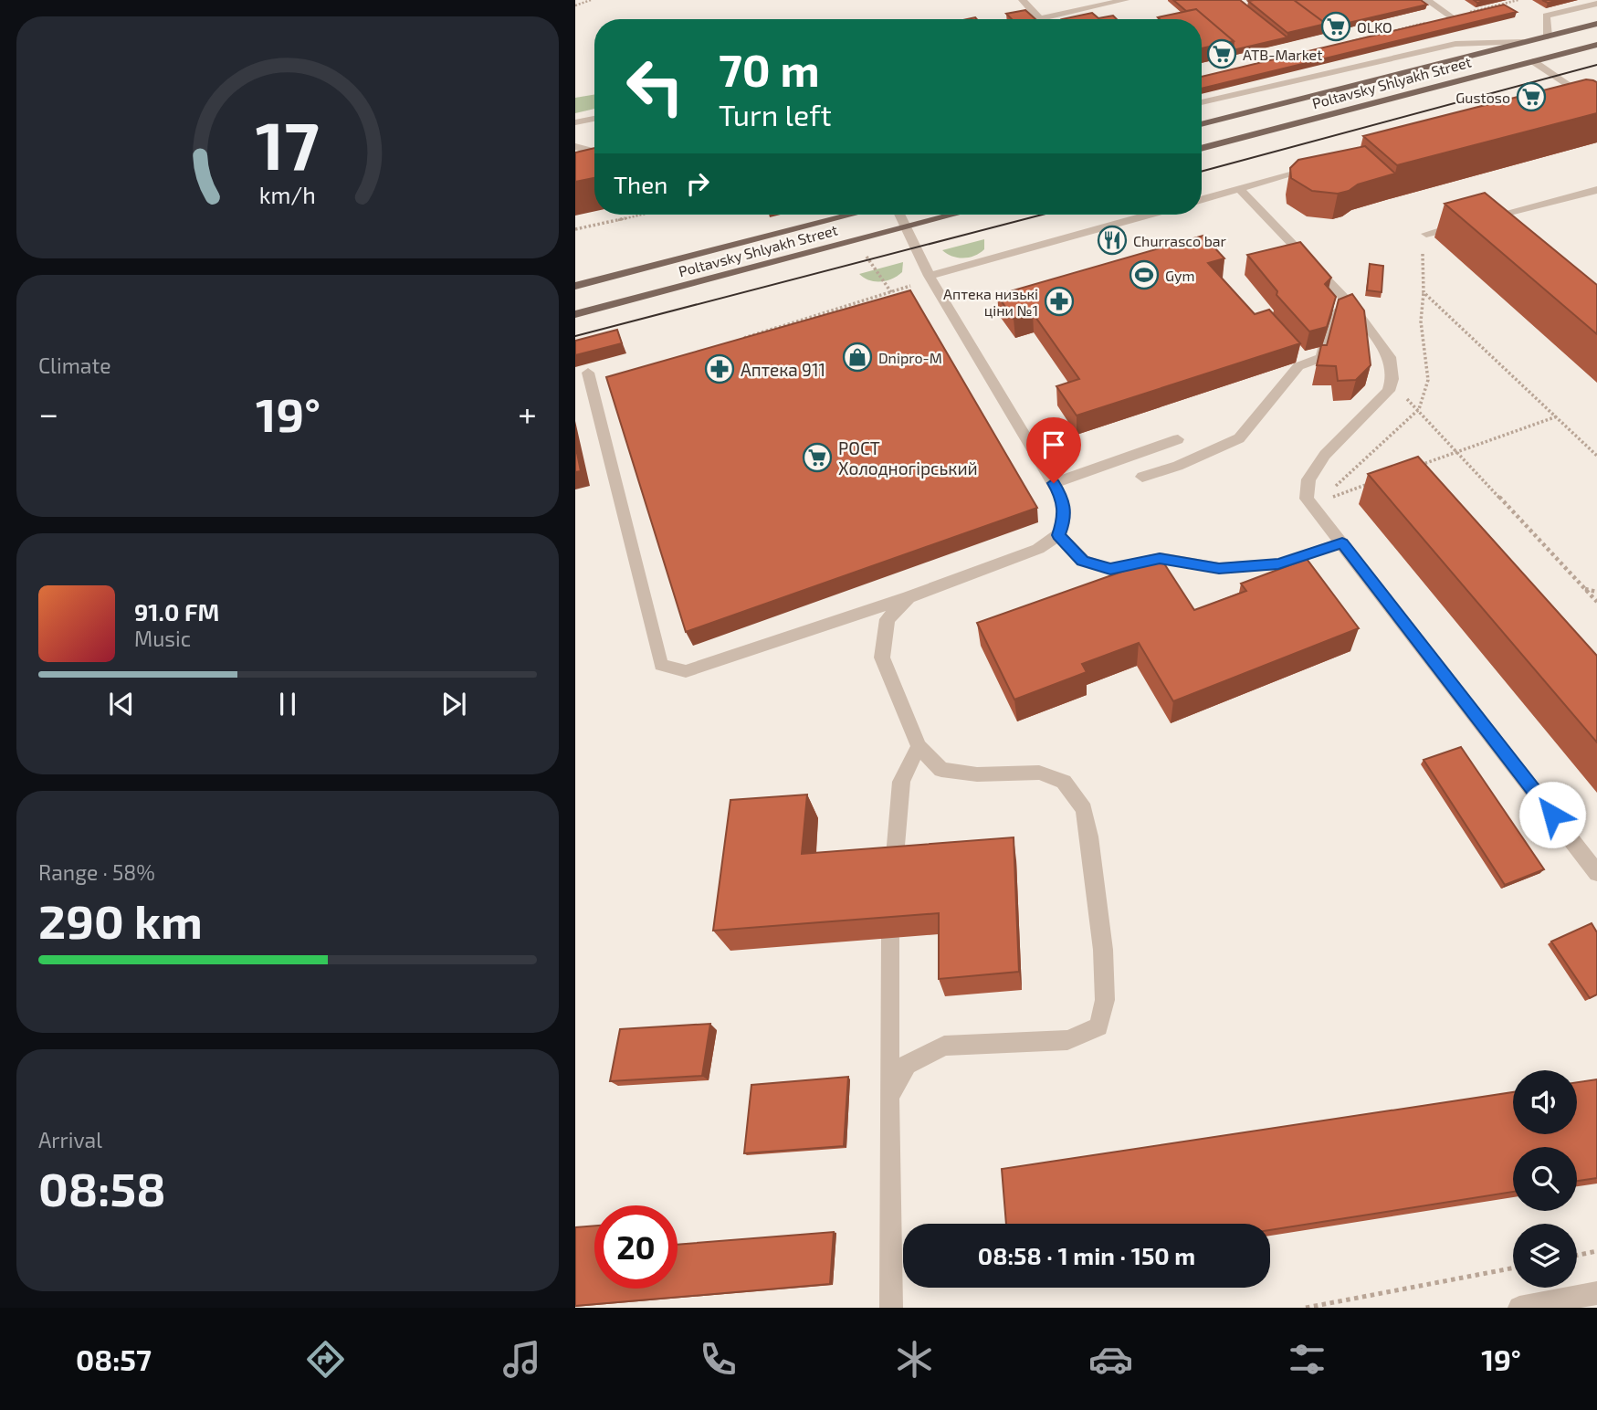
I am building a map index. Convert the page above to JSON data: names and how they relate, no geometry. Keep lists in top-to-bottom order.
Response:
{
  "streets": {
    "main road": ["Poltavsky Shlyakh Street"]
  },
  "places": {
    "supermarket": [
      "OLKO",
      "ATB-Market",
      "Gustoso",
      "РОСТ Холодногірський"
    ],
    "restaurant": ["Churrasco bar"],
    "sports": ["Gym"],
    "pharmacy": ["Аптека низькі ціни №1", "Аптека 911"],
    "shop": ["Dnipro-M"]
  },
  "page": {
    "turn": ["70 m", "Turn left"],
    "then": "Then",
    "tile": [
      "Climate",
      ["Range · 58%", "290 km"],
      ["Arrival", "08:58"]
    ],
    "heat": ["−", "19°", "+"],
    "song": ["91.0 FM", "Music"],
    "limit": "20",
    "trip": "08:58 · 1 min · 150 m",
    "tabs": ["08:57", "19°"],
    "gauge": ["17", "km/h"]
  }
}
